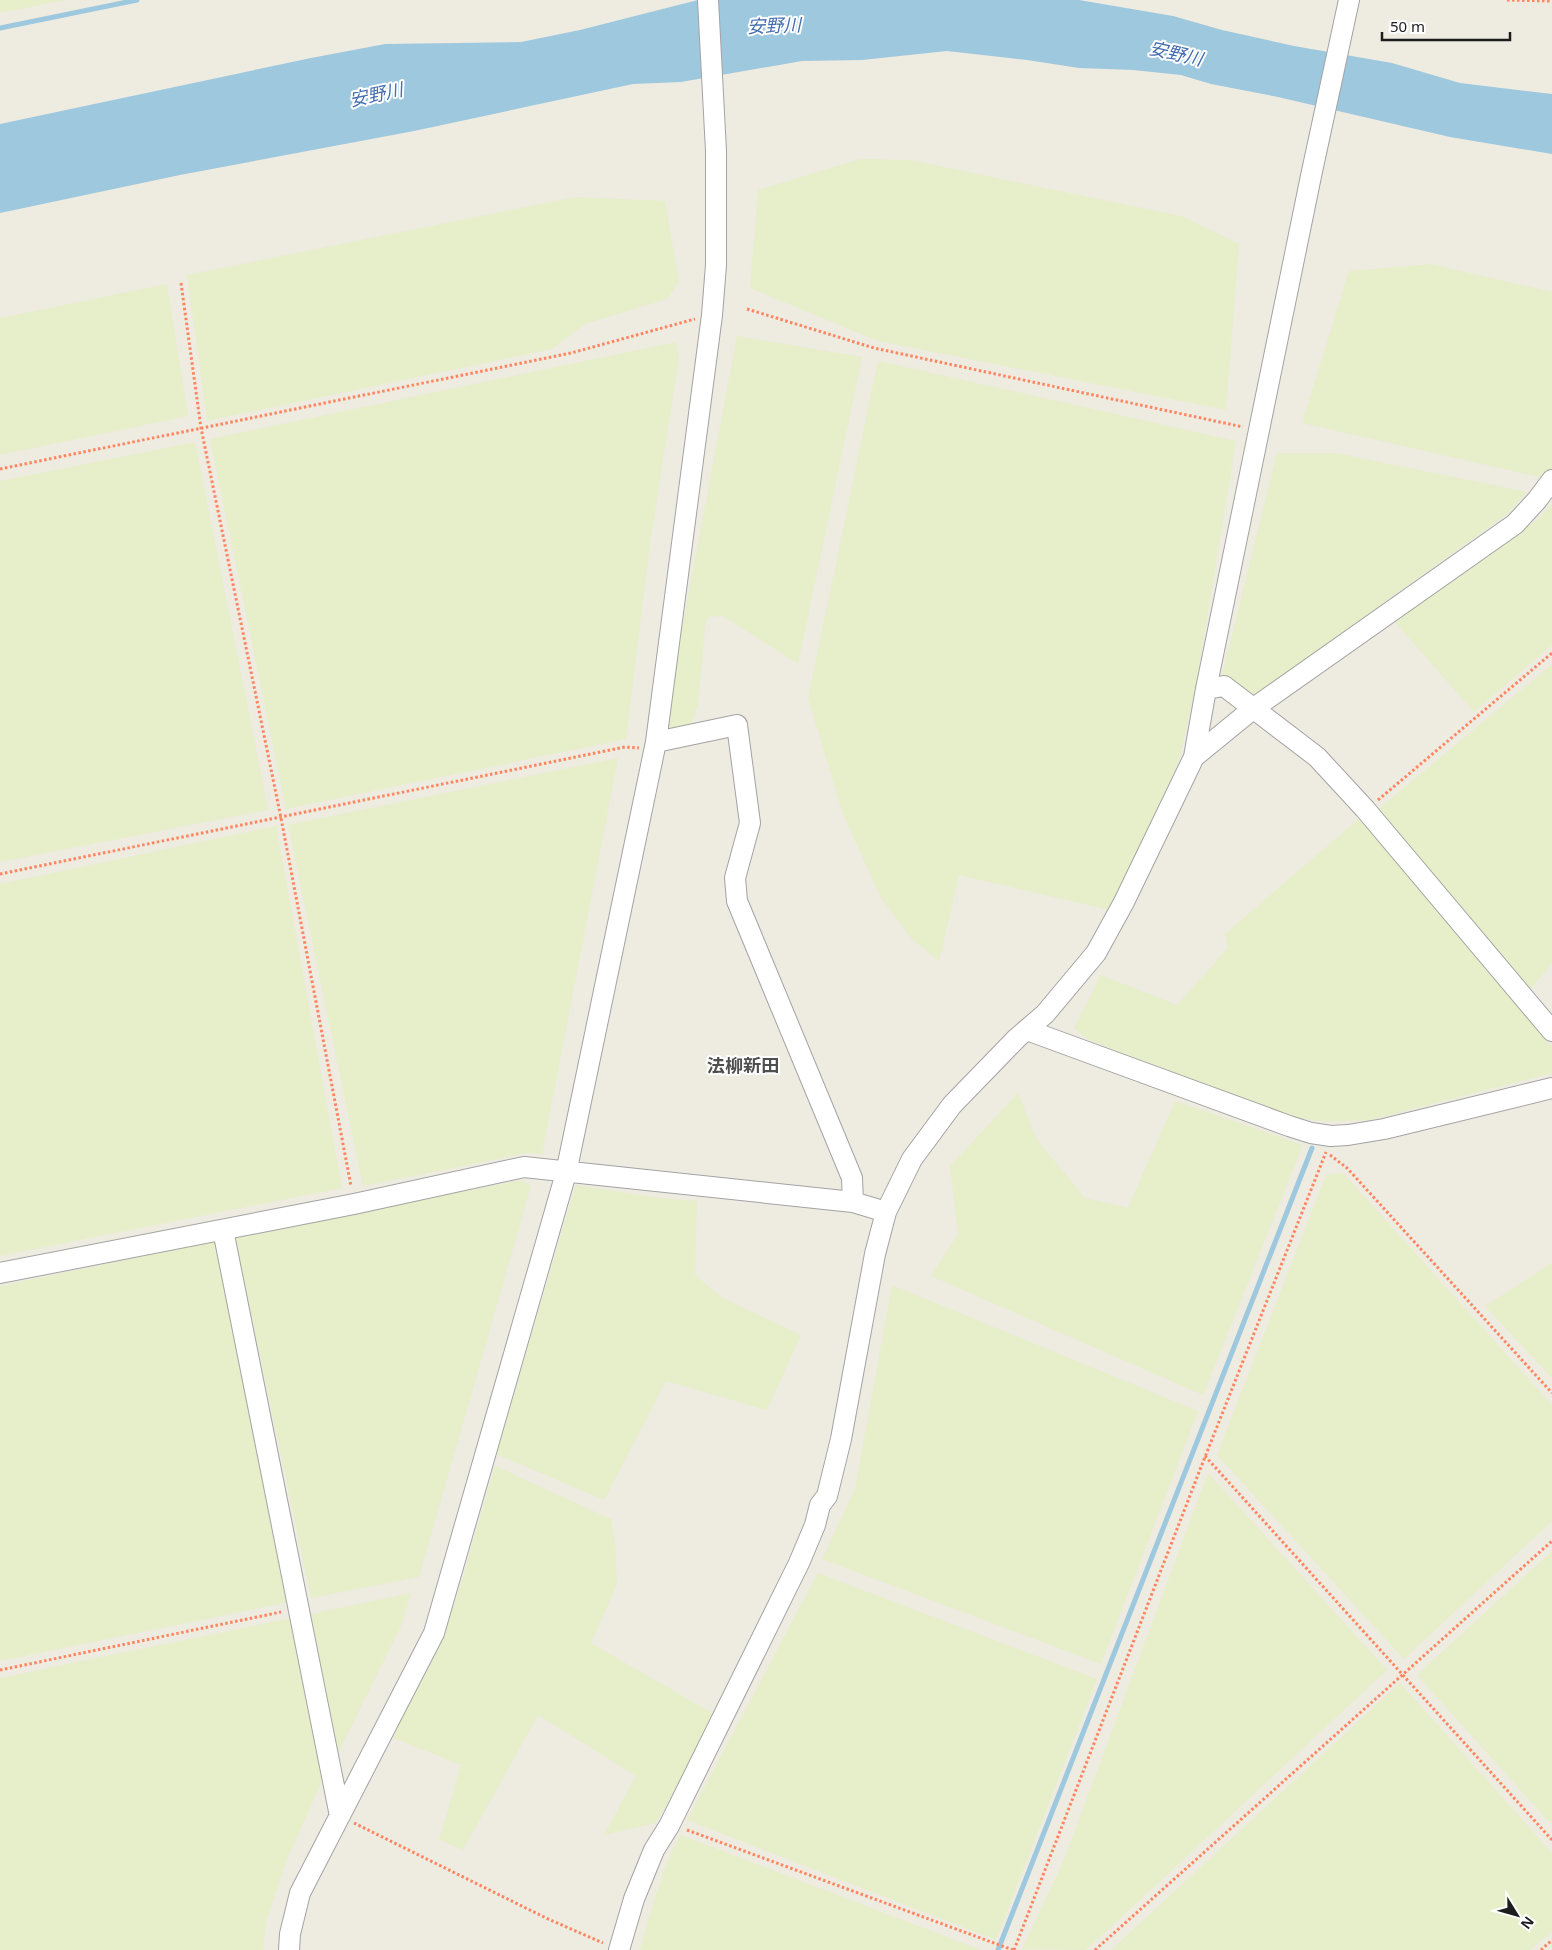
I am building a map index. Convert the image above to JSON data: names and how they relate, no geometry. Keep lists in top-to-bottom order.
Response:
{
  "districts": ["法柳新田"],
  "water": ["安野川"],
  "scale_bar": "50 m",
  "north": "bottom right"
}
